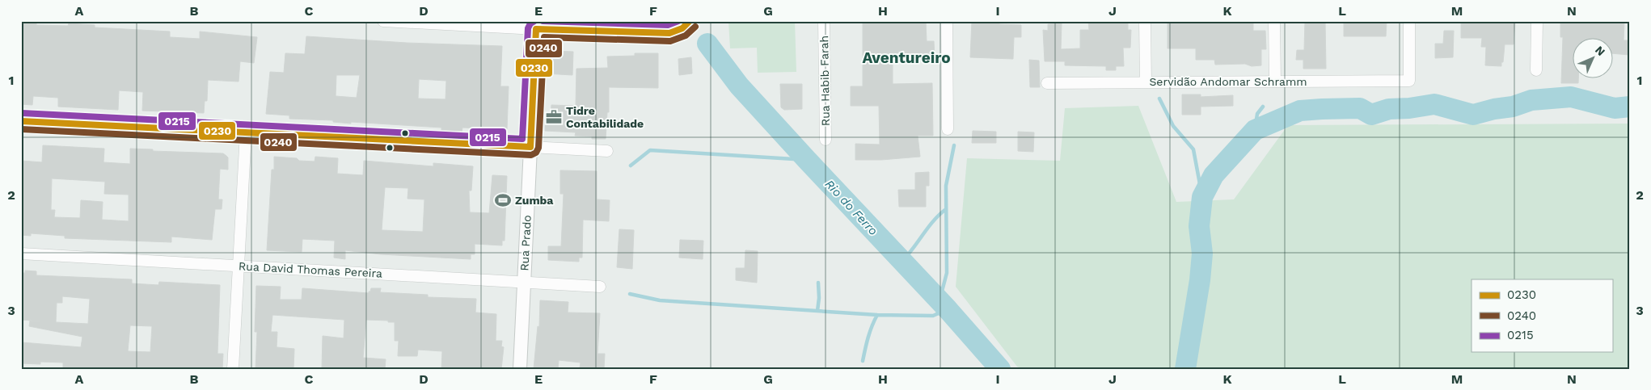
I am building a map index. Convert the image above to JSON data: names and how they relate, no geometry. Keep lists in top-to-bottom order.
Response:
{
  "streets": {
    "street": [
      "Rua Habib Farah",
      "Servidão Andomar Schramm",
      "Rua Prado",
      "Rua David Thomas Pereira"
    ]
  },
  "crossings": [
    ["Rua Prado", "Rua David Thomas Pereira"]
  ],
  "districts": ["Aventureiro"],
  "water": ["Rio do Ferro"],
  "places": {
    "office": ["Tidre Contabilidade"],
    "sports": ["Zumba"]
  },
  "lines": ["transit line 0230", "transit line 0215", "transit line 0240"],
  "legend": ["0230", "0240", "0215"],
  "north": "top right",
  "grid": {
    "columns": [
      "A",
      "B",
      "C",
      "D",
      "E",
      "F",
      "G",
      "H",
      "I",
      "J",
      "K",
      "L",
      "M",
      "N"
    ],
    "rows": ["1", "2", "3"]
  }
}
